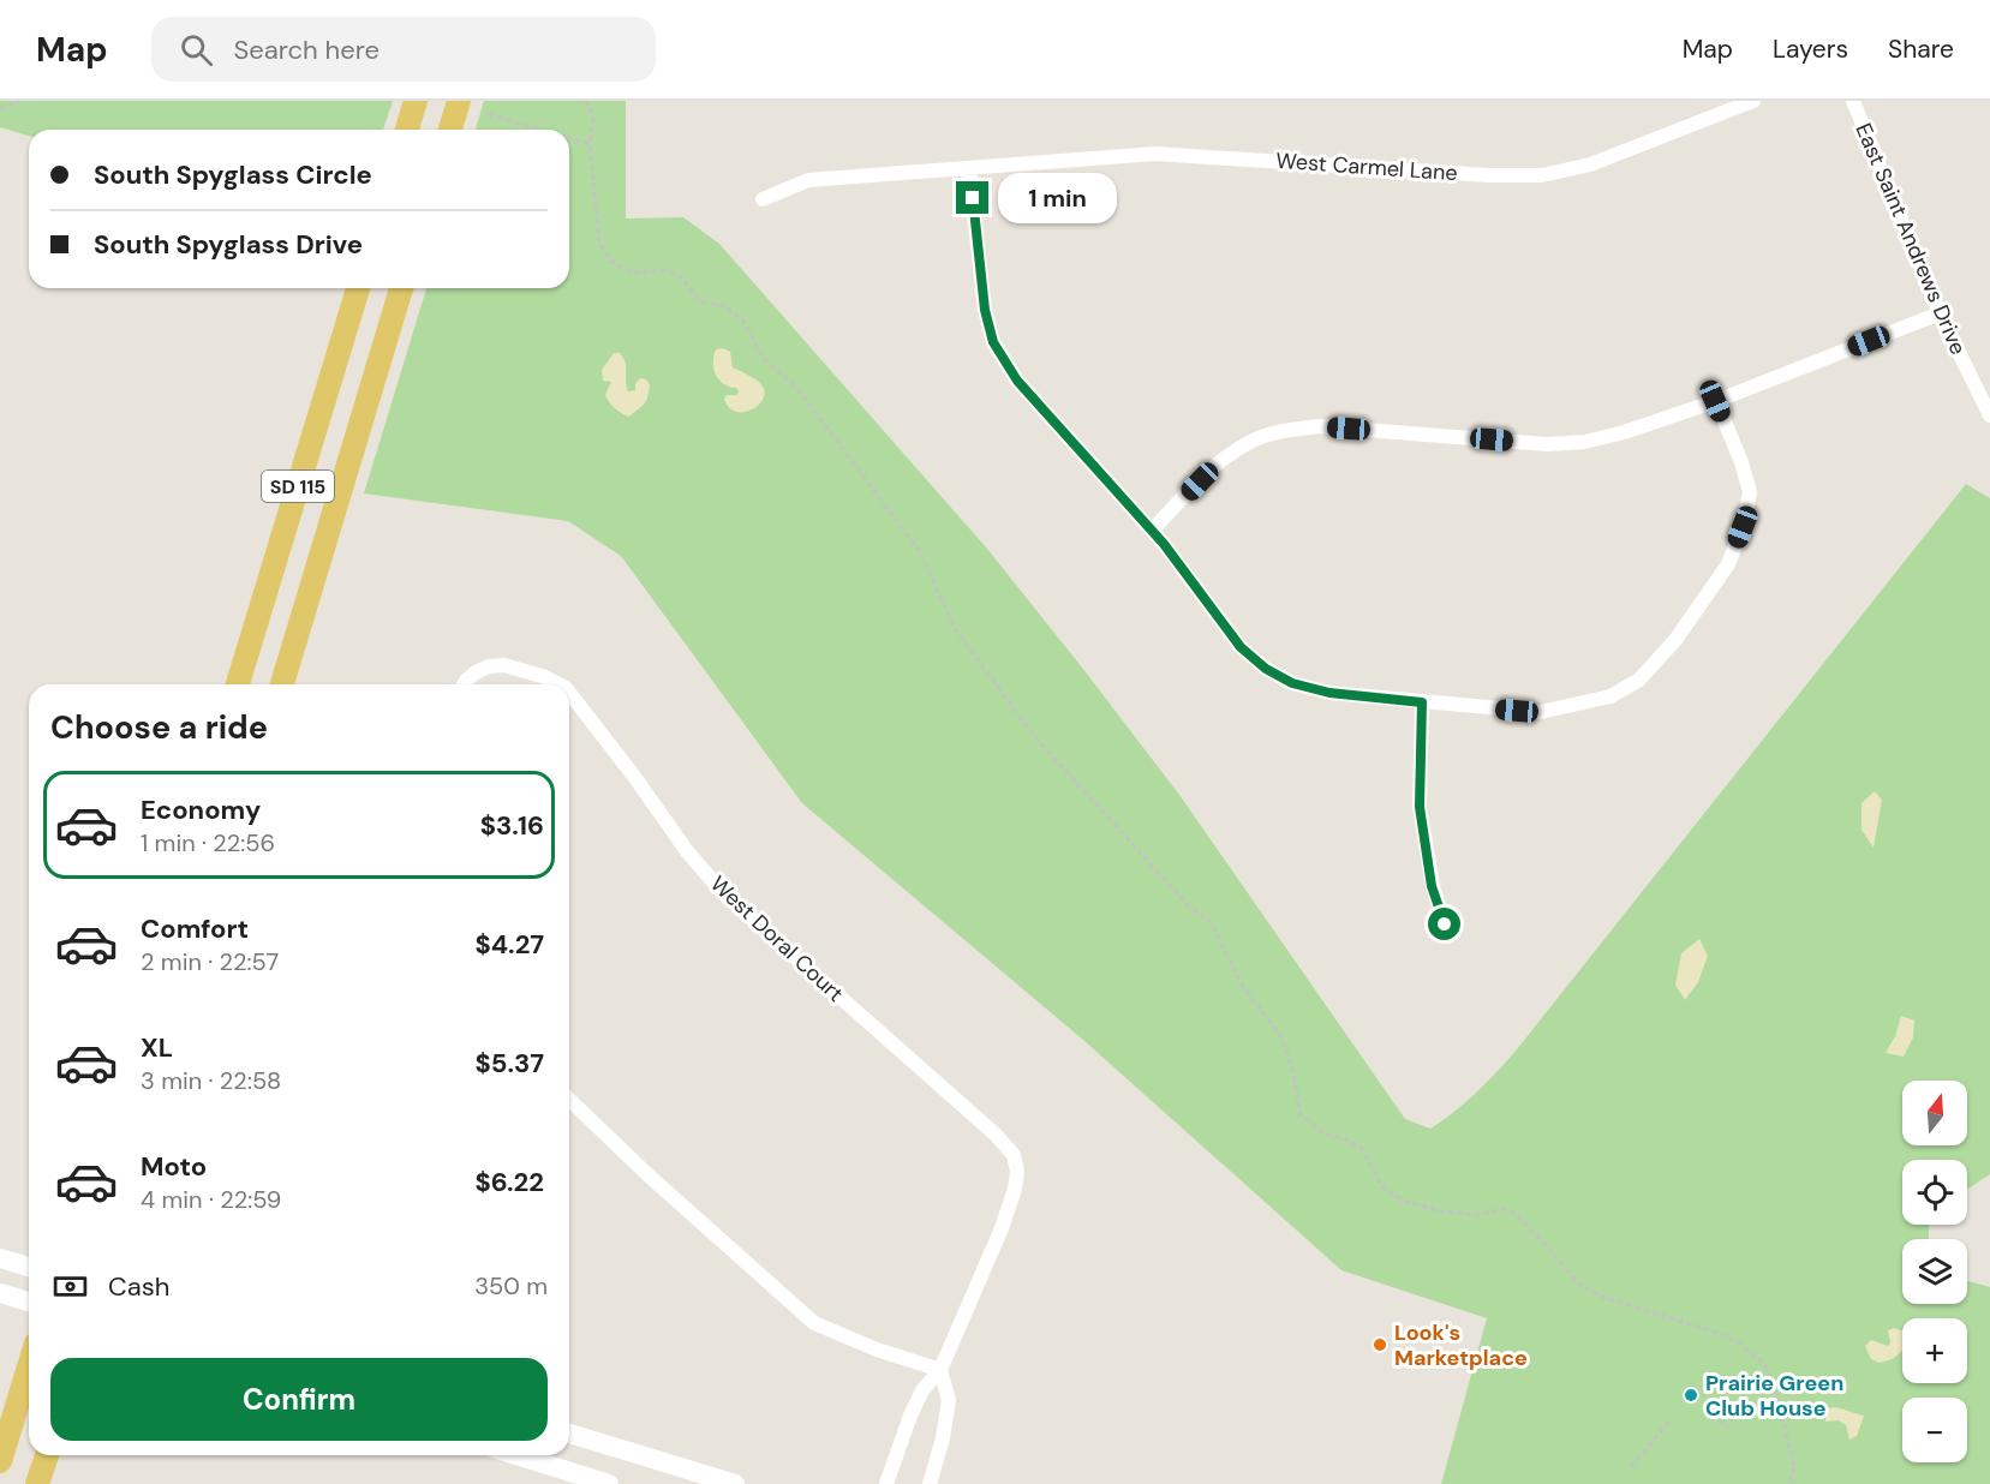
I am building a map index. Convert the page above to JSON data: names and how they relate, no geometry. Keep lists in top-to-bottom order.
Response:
{
  "streets": {
    "main road": ["SD 115"],
    "street": ["West Carmel Lane", "East Saint Andrews Drive", "West Doral Court"]
  },
  "places": ["Look's Marketplace", "Prairie Green Club House"],
  "north": "top",
  "page": {
    "header": "Map",
    "search": "Search here",
    "nav": ["Map", "Layers", "Share"],
    "banner": ["South Spyglass Circle", "South Spyglass Drive"],
    "bubble": "1 min",
    "heading": "Choose a ride",
    "list": [
      {
        "name": "Economy",
        "note": "1 min · 22:56",
        "value": "$3.16"
      },
      {
        "name": "Comfort",
        "note": "2 min · 22:57",
        "value": "$4.27"
      },
      {
        "name": "XL",
        "note": "3 min · 22:58",
        "value": "$5.37"
      },
      {
        "name": "Moto",
        "note": "4 min · 22:59",
        "value": "$6.22"
      }
    ],
    "map_buttons": ["+", "−"],
    "pay": ["Cash", "350 m"],
    "buttons": "Confirm"
  }
}
